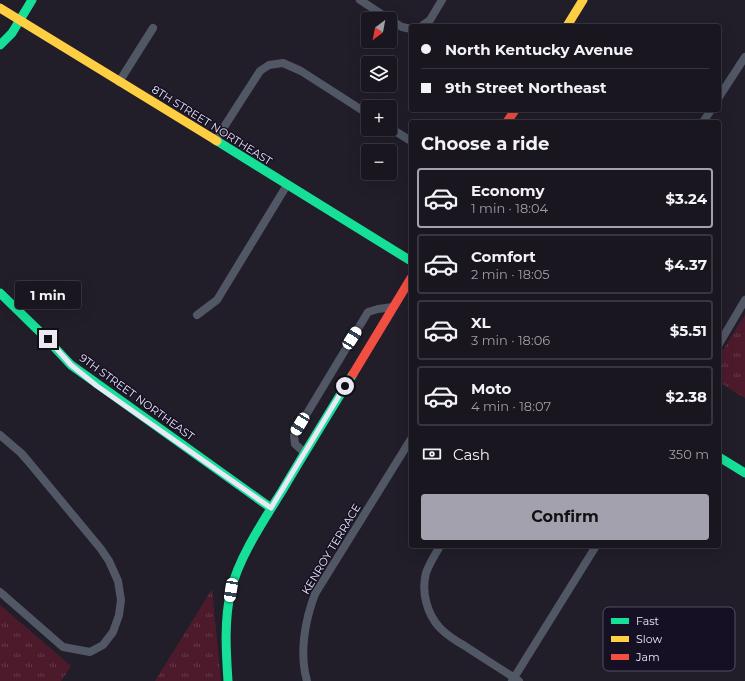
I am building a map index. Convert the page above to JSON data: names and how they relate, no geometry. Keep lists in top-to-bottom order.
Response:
{
  "streets": {
    "street": ["8TH STREET NORTHEAST", "9TH STREET NORTHEAST", "KENROY TERRACE"]
  },
  "legend": ["Fast", "Slow", "Jam"],
  "north": "bottom left",
  "page": {
    "map_buttons": ["+", "−"],
    "banner": ["North Kentucky Avenue", "9th Street Northeast"],
    "heading": "Choose a ride",
    "list": [
      {
        "name": "Economy",
        "note": "1 min · 18:04",
        "value": "$3.24"
      },
      {
        "name": "Comfort",
        "note": "2 min · 18:05",
        "value": "$4.37"
      },
      {
        "name": "XL",
        "note": "3 min · 18:06",
        "value": "$5.51"
      },
      {
        "name": "Moto",
        "note": "4 min · 18:07",
        "value": "$2.38"
      }
    ],
    "bubble": "1 min",
    "pay": ["Cash", "350 m"],
    "buttons": "Confirm"
  }
}
